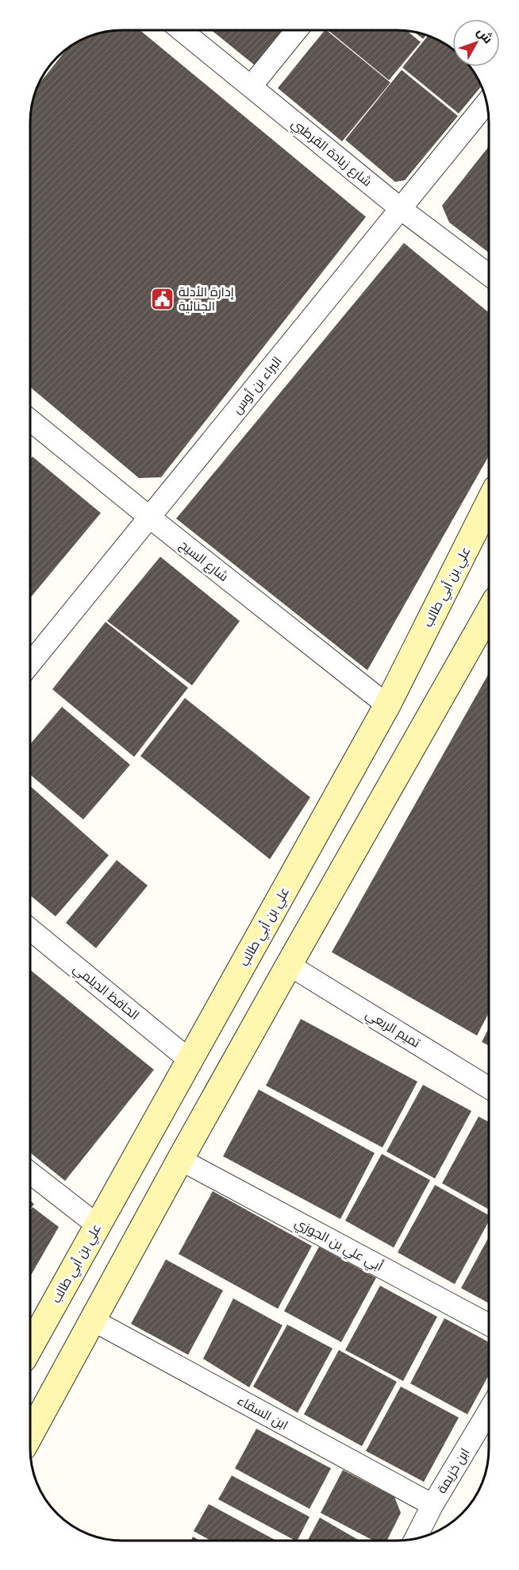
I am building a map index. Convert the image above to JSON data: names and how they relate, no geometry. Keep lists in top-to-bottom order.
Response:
{
  "streets": {
    "main road": ["علي بن أبي طالب"],
    "street": [
      "شارع زيادة القرطبي",
      "البراء بن أوس",
      "شارع السيح",
      "الحافظ الديلمي",
      "تميم الربعي",
      "أبي علي بن الجوزي",
      "ابن السقاء",
      "ابن خزيمة"
    ]
  },
  "crossings": [
    ["شارع زيادة القرطبي", "البراء بن أوس"],
    ["البراء بن أوس", "شارع السيح"],
    ["شارع السيح", "علي بن أبي طالب"],
    ["علي بن أبي طالب", "الحافظ الديلمي"],
    ["ابن السقاء", "ابن خزيمة"]
  ],
  "places": {
    "public building": ["إدارة الأدلة الجنائية"]
  },
  "north": "top right"
}
